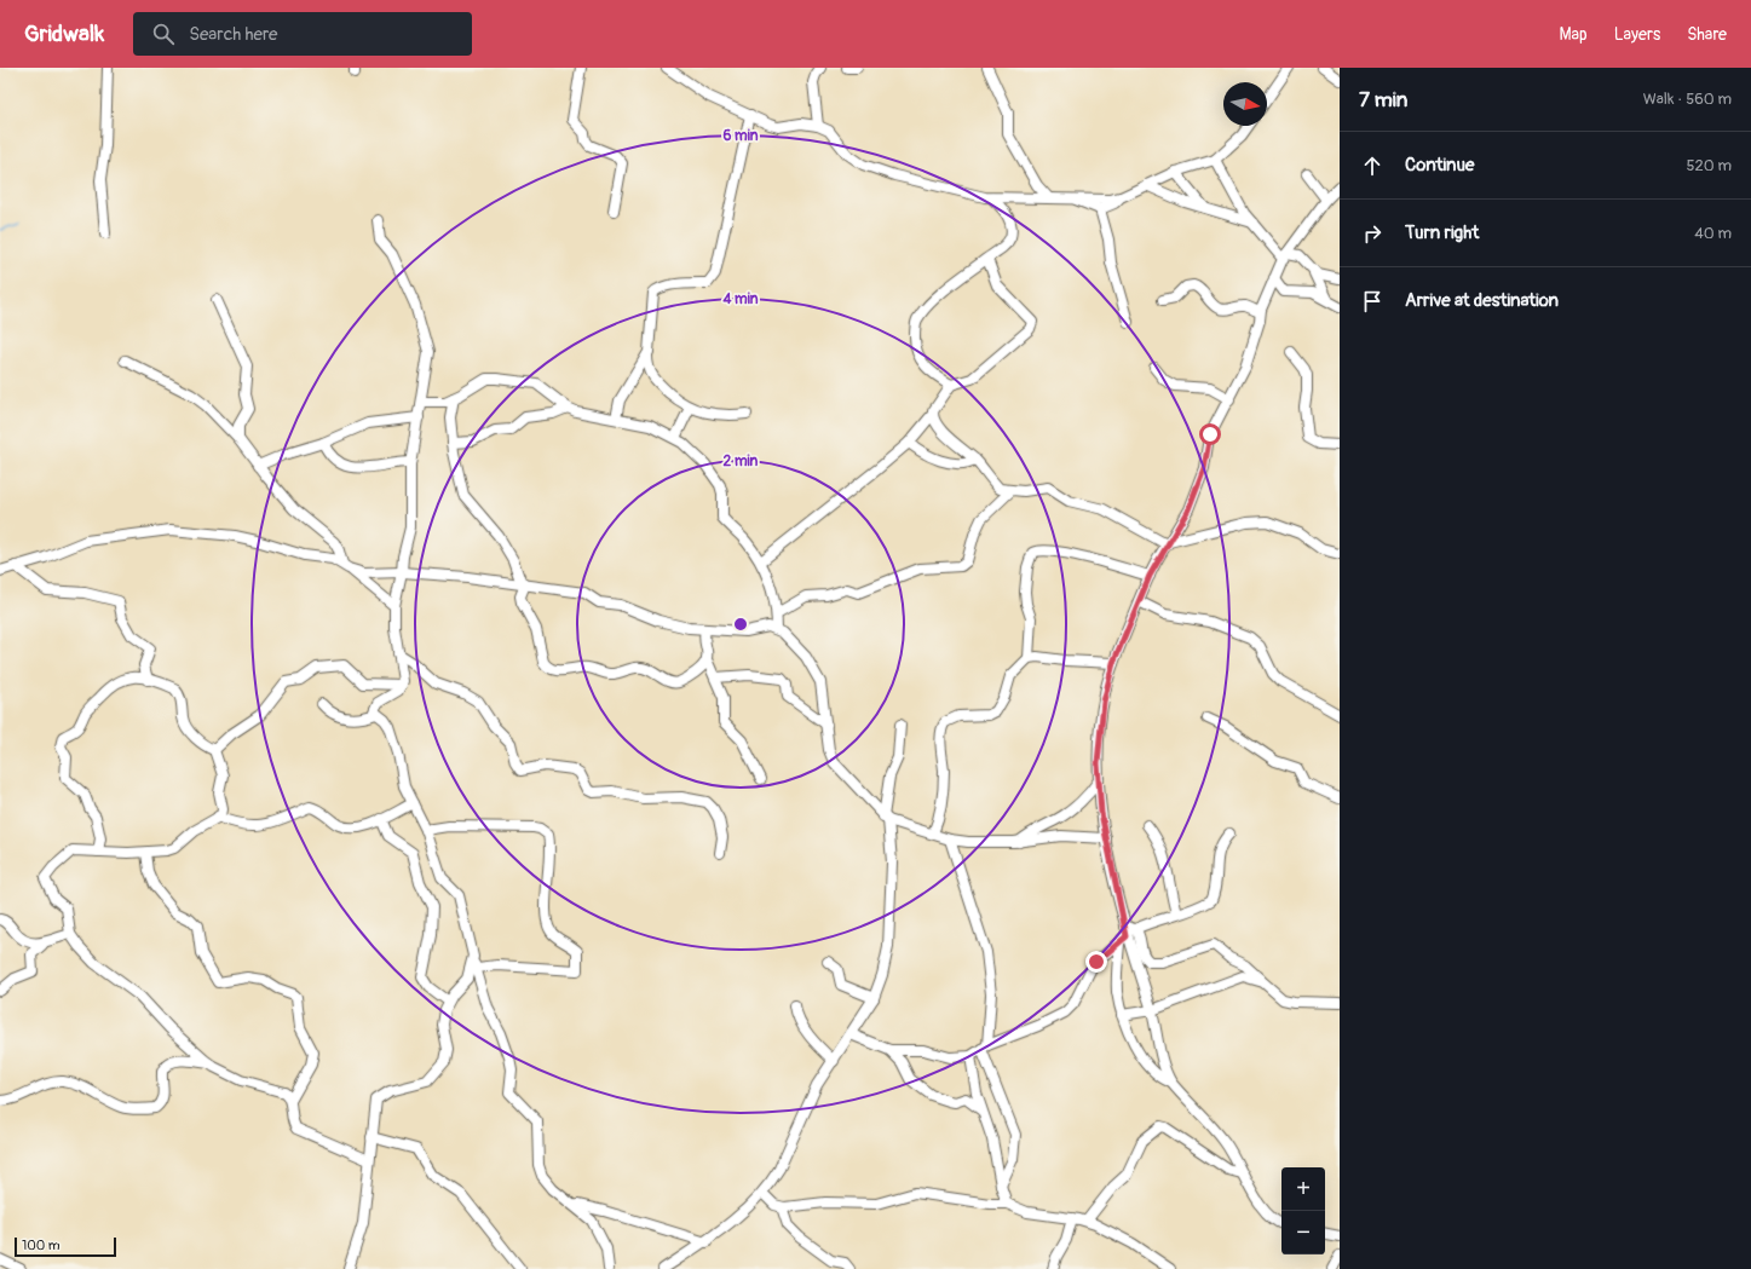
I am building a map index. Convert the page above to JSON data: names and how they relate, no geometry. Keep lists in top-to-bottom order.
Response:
{
  "scale_bar": "100 m",
  "north": "right",
  "page": {
    "header": "Gridwalk",
    "search": "Search here",
    "nav": ["Map", "Layers", "Share"],
    "heading": ["7 min", "Walk · 560 m"],
    "list": [
      ["Continue", "520 m"],
      ["Turn right", "40 m"],
      "Arrive at destination"
    ],
    "map_buttons": ["+", "−"],
    "scale": "100 m"
  },
  "rings": ["6 min", "4 min", "2 min"]
}
